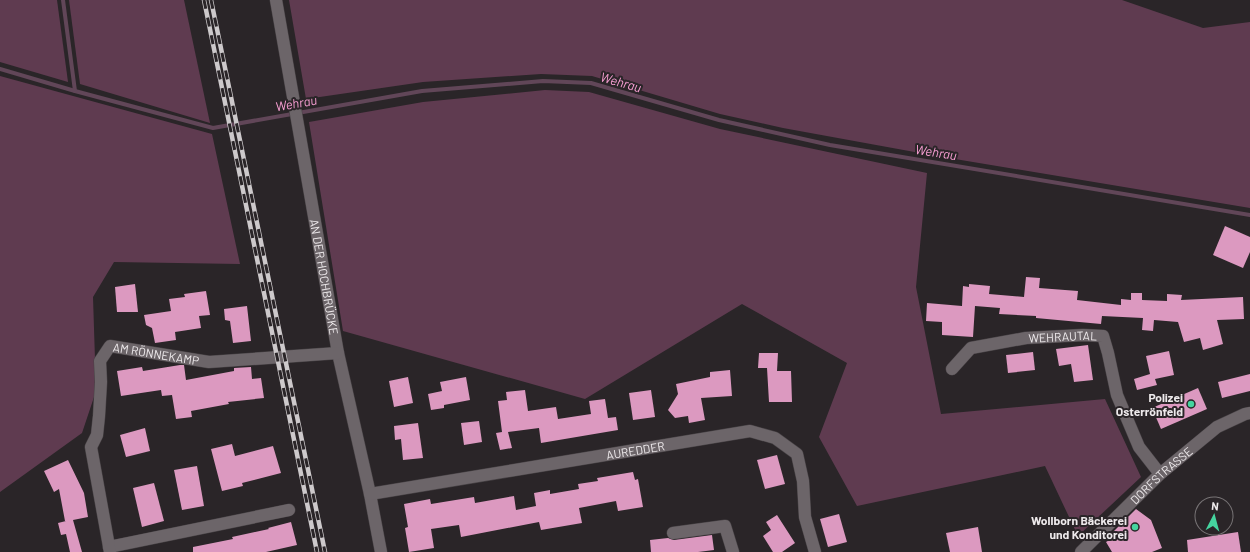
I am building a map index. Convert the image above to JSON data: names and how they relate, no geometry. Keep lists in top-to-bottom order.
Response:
{
  "streets": {
    "street": [
      "AN DER HOCHBRÜCKE",
      "WEHRAUTAL",
      "AM RÖNNEKAMP",
      "AUREDDER",
      "DORFSTRASSE"
    ]
  },
  "crossings": [
    ["AN DER HOCHBRÜCKE", "AM RÖNNEKAMP"],
    ["AN DER HOCHBRÜCKE", "AUREDDER"],
    ["WEHRAUTAL", "DORFSTRASSE"]
  ],
  "water": ["Wehrau"],
  "places": ["Polizei Osterrönfeld", "Wollborn Bäckerei und Konditorei"],
  "north": "top"
}
